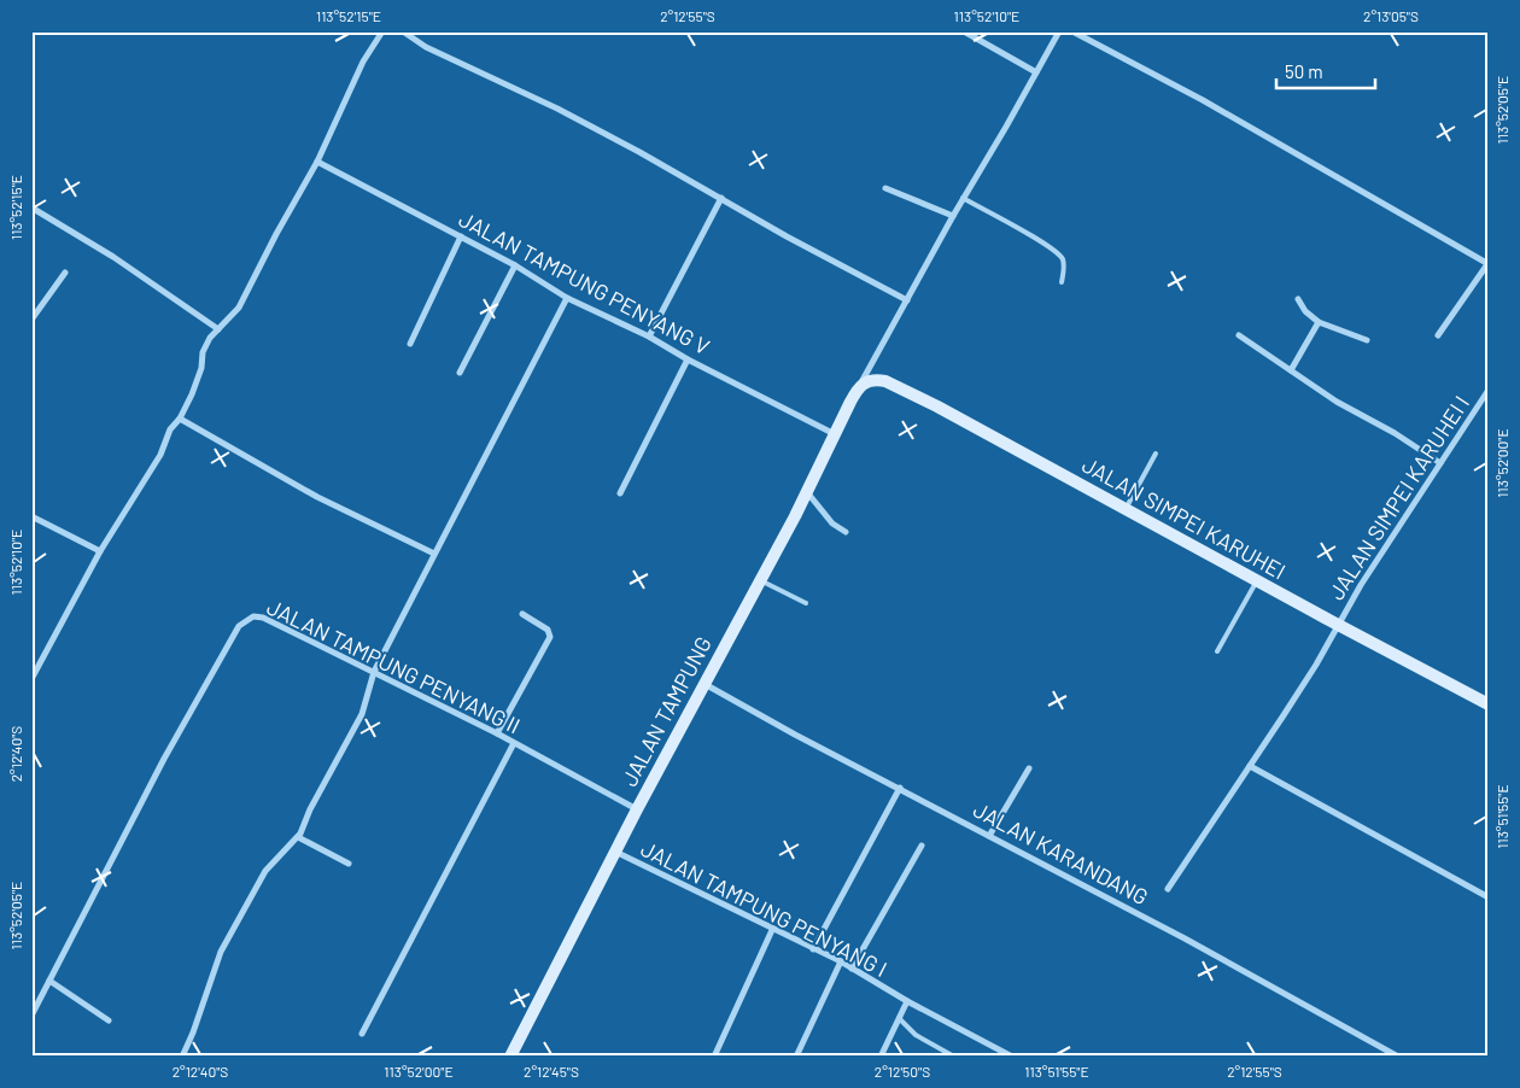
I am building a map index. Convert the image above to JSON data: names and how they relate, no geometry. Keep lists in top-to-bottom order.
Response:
{
  "streets": {
    "main road": ["JALAN SIMPEI KARUHEI", "JALAN TAMPUNG"],
    "street": [
      "JALAN TAMPUNG PENYANG V",
      "JALAN SIMPEI KARUHEI I",
      "JALAN TAMPUNG PENYANG II",
      "JALAN KARANDANG",
      "JALAN TAMPUNG PENYANG I"
    ]
  },
  "crossings": [
    ["JALAN TAMPUNG PENYANG V", "JALAN TAMPUNG"],
    ["JALAN SIMPEI KARUHEI I", "JALAN SIMPEI KARUHEI"],
    ["JALAN SIMPEI KARUHEI", "JALAN TAMPUNG"],
    ["JALAN TAMPUNG PENYANG II", "JALAN TAMPUNG"],
    ["JALAN TAMPUNG", "JALAN KARANDANG"],
    ["JALAN TAMPUNG", "JALAN TAMPUNG PENYANG I"]
  ],
  "scale_bar": "50 m",
  "coordinates": [
    "113°52'15\"E",
    "2°12'55\"S",
    "113°52'10\"E",
    "2°13'05\"S",
    "113°52'05\"E",
    "113°52'00\"E",
    "2°12'40\"S",
    "113°51'55\"E",
    "2°12'45\"S",
    "2°12'50\"S"
  ]
}
